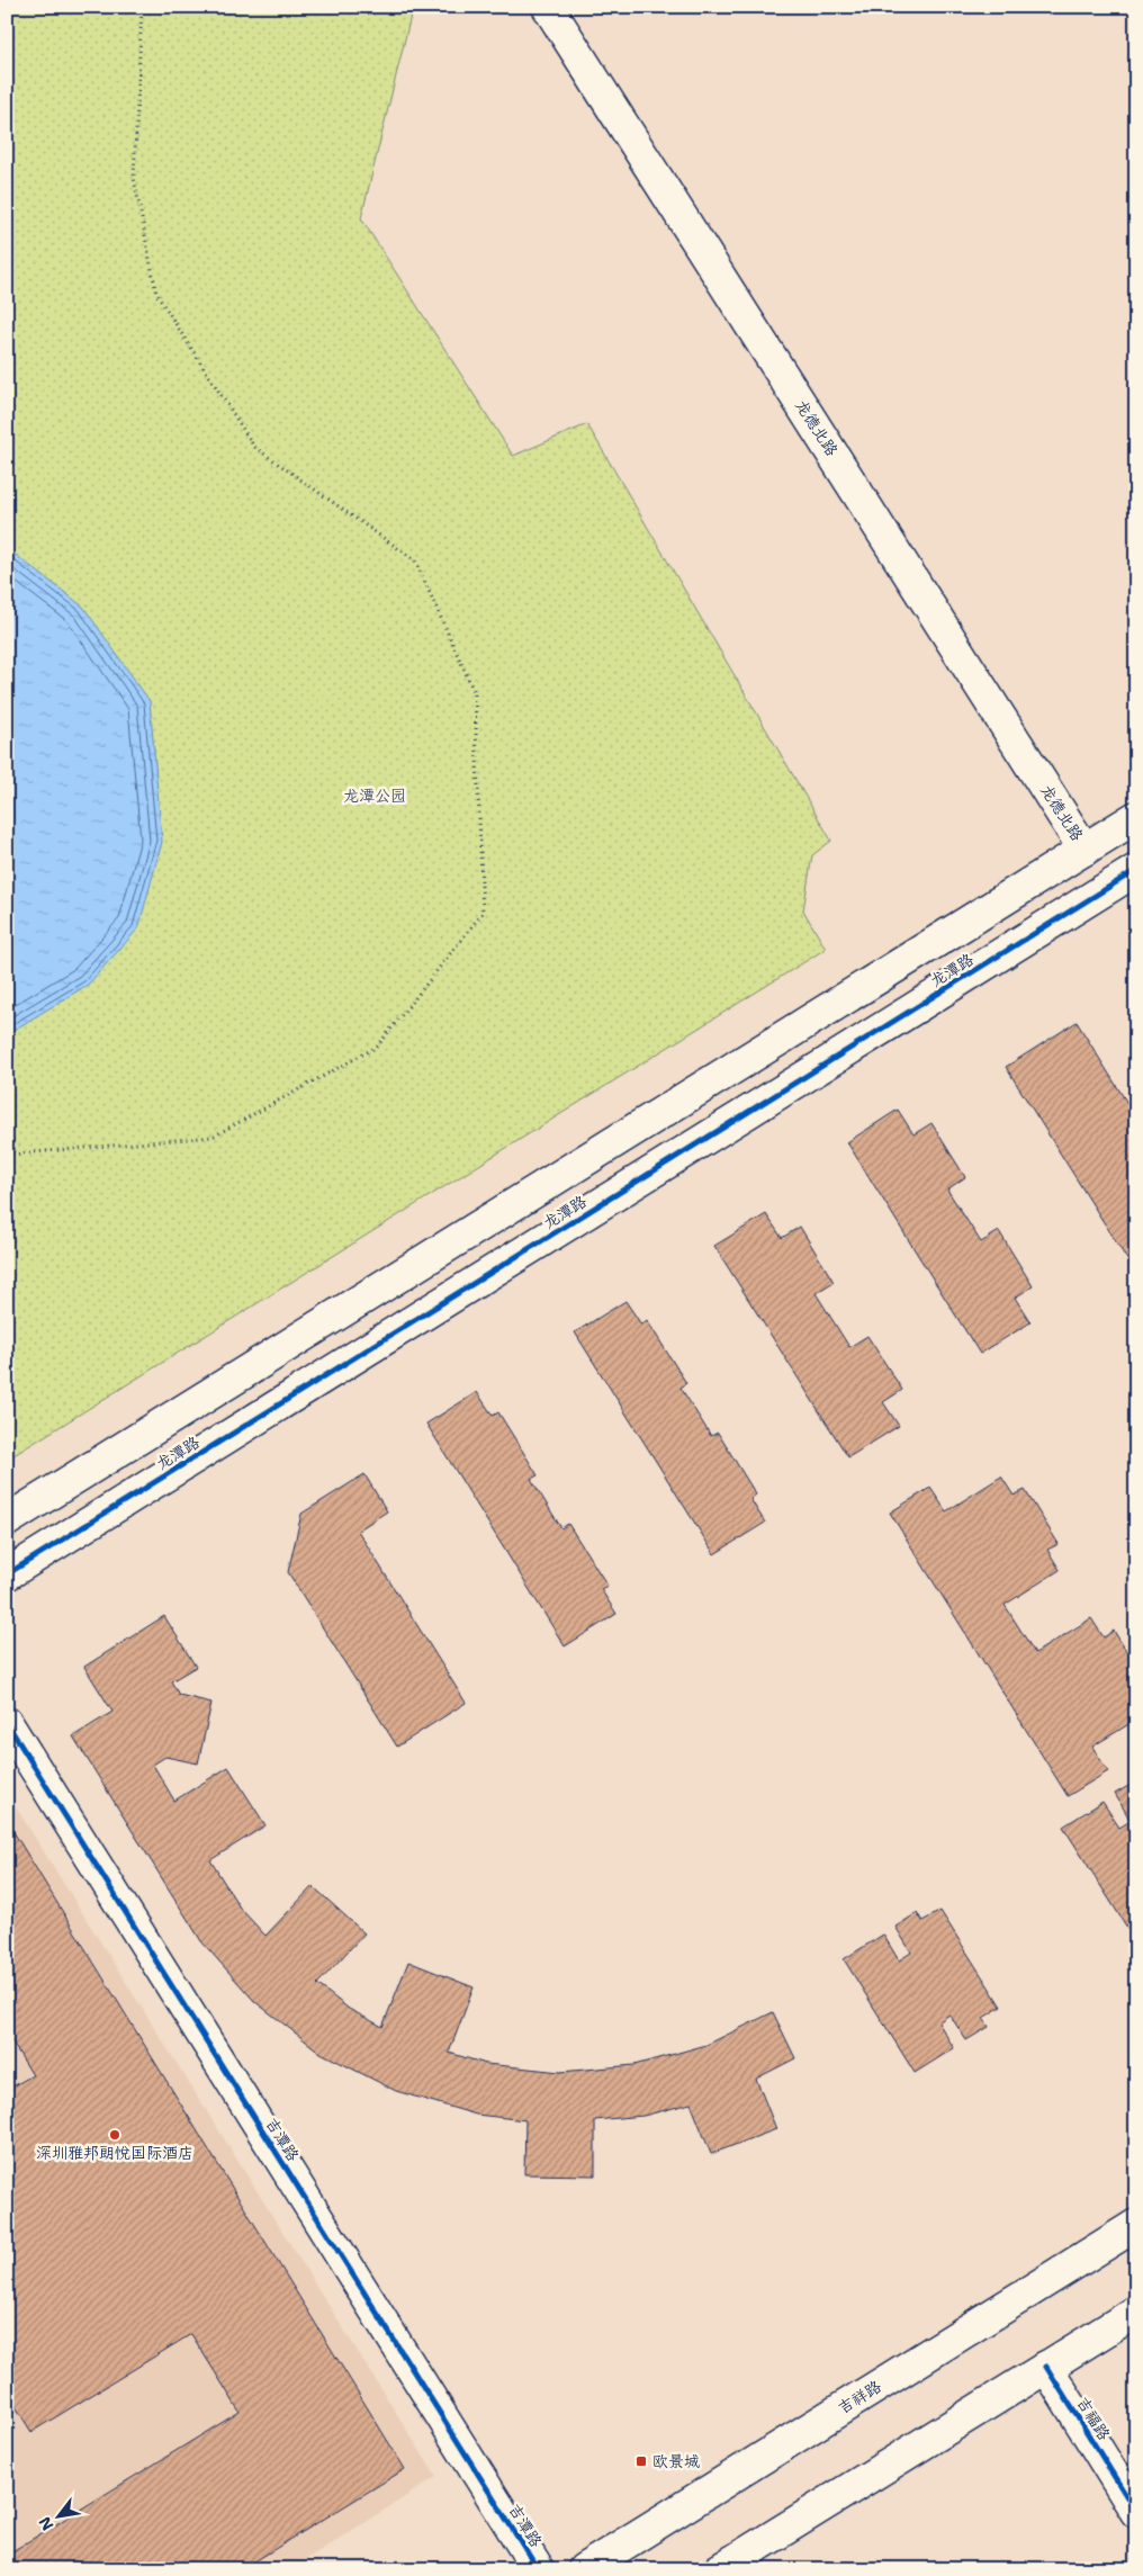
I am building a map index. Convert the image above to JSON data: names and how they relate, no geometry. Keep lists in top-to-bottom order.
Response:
{
  "streets": {
    "street": [
      "龙德北路",
      "龙潭路",
      "吉潭路",
      "吉祥路",
      "吉福路"
    ]
  },
  "crossings": [
    ["龙德北路", "龙潭路"]
  ],
  "parks": ["龙潭公园"],
  "places": {
    "other": ["深圳雅邦朗悦国际酒店"],
    "transit": ["欧景城"]
  },
  "north": "bottom left"
}
